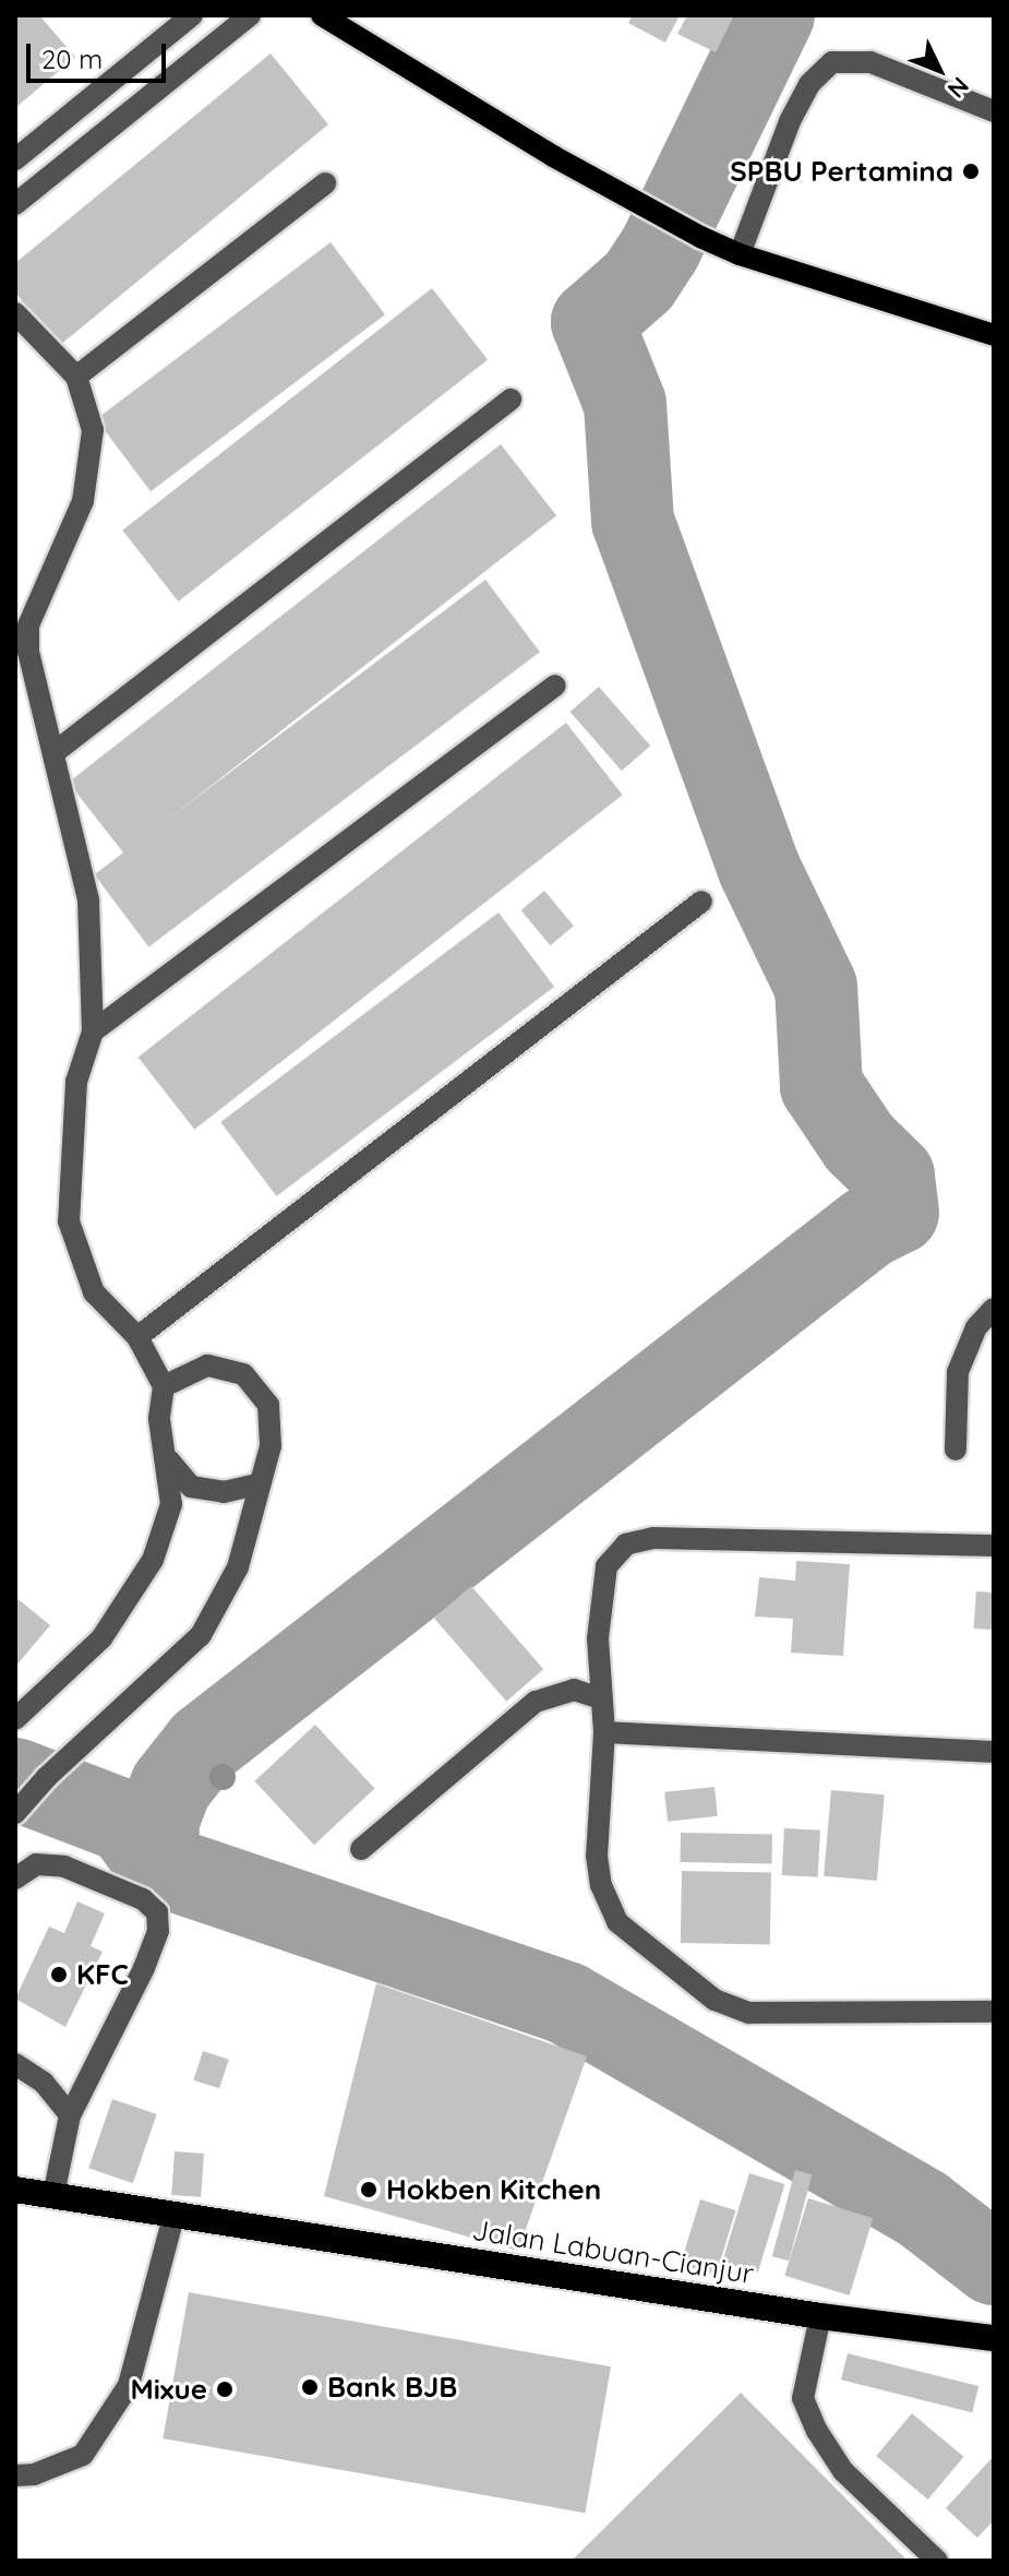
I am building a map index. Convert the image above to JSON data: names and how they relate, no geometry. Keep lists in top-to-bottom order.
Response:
{
  "streets": {
    "highway": ["Jalan Labuan-Cianjur"]
  },
  "places": [
    "SPBU Pertamina",
    "KFC",
    "Hokben Kitchen",
    "Bank BJB",
    "Mixue"
  ],
  "scale_bar": "20 m",
  "north": "bottom right"
}
